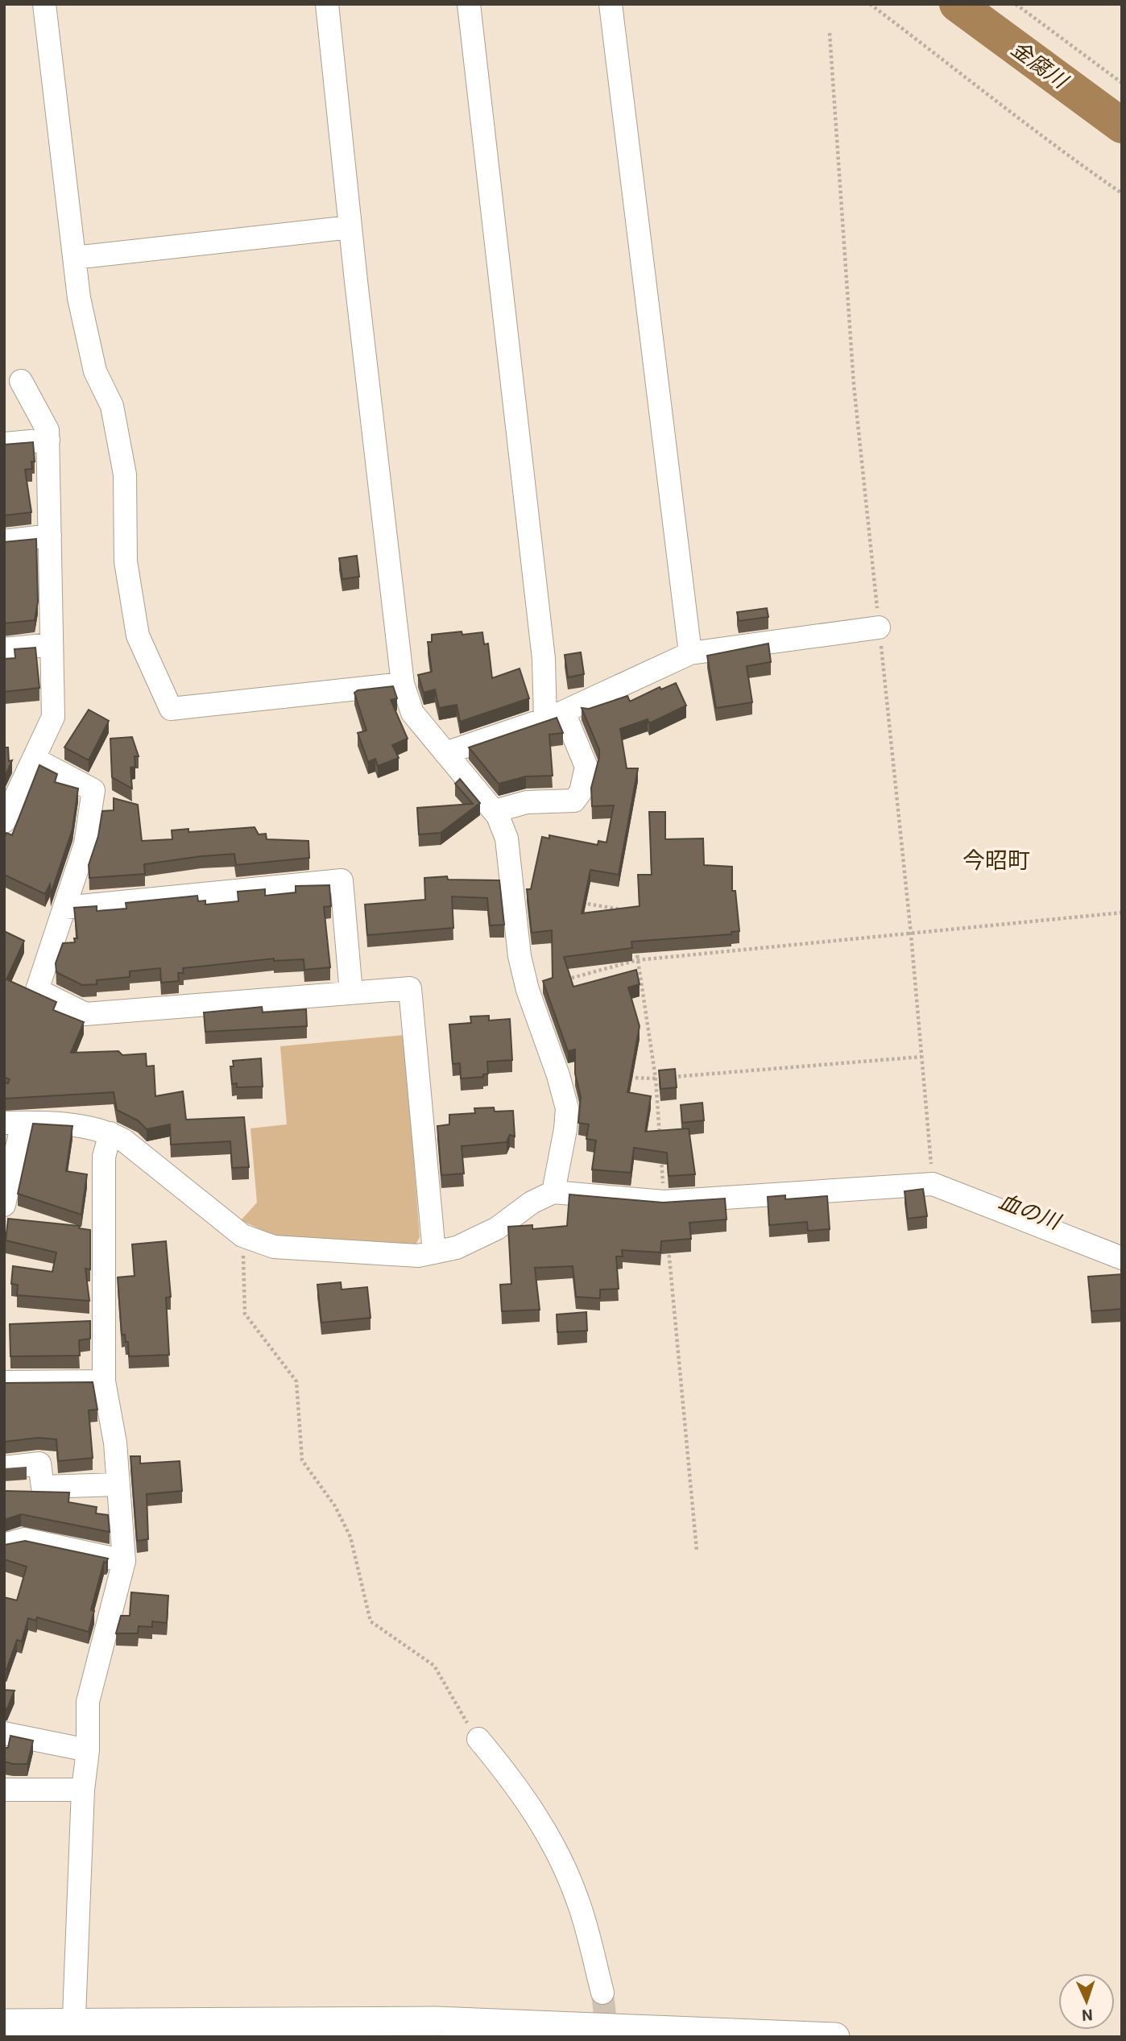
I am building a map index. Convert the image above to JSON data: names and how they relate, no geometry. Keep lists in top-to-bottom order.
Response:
{
  "districts": ["今昭町"],
  "water": ["金腐川", "血の川"],
  "north": "bottom"
}
